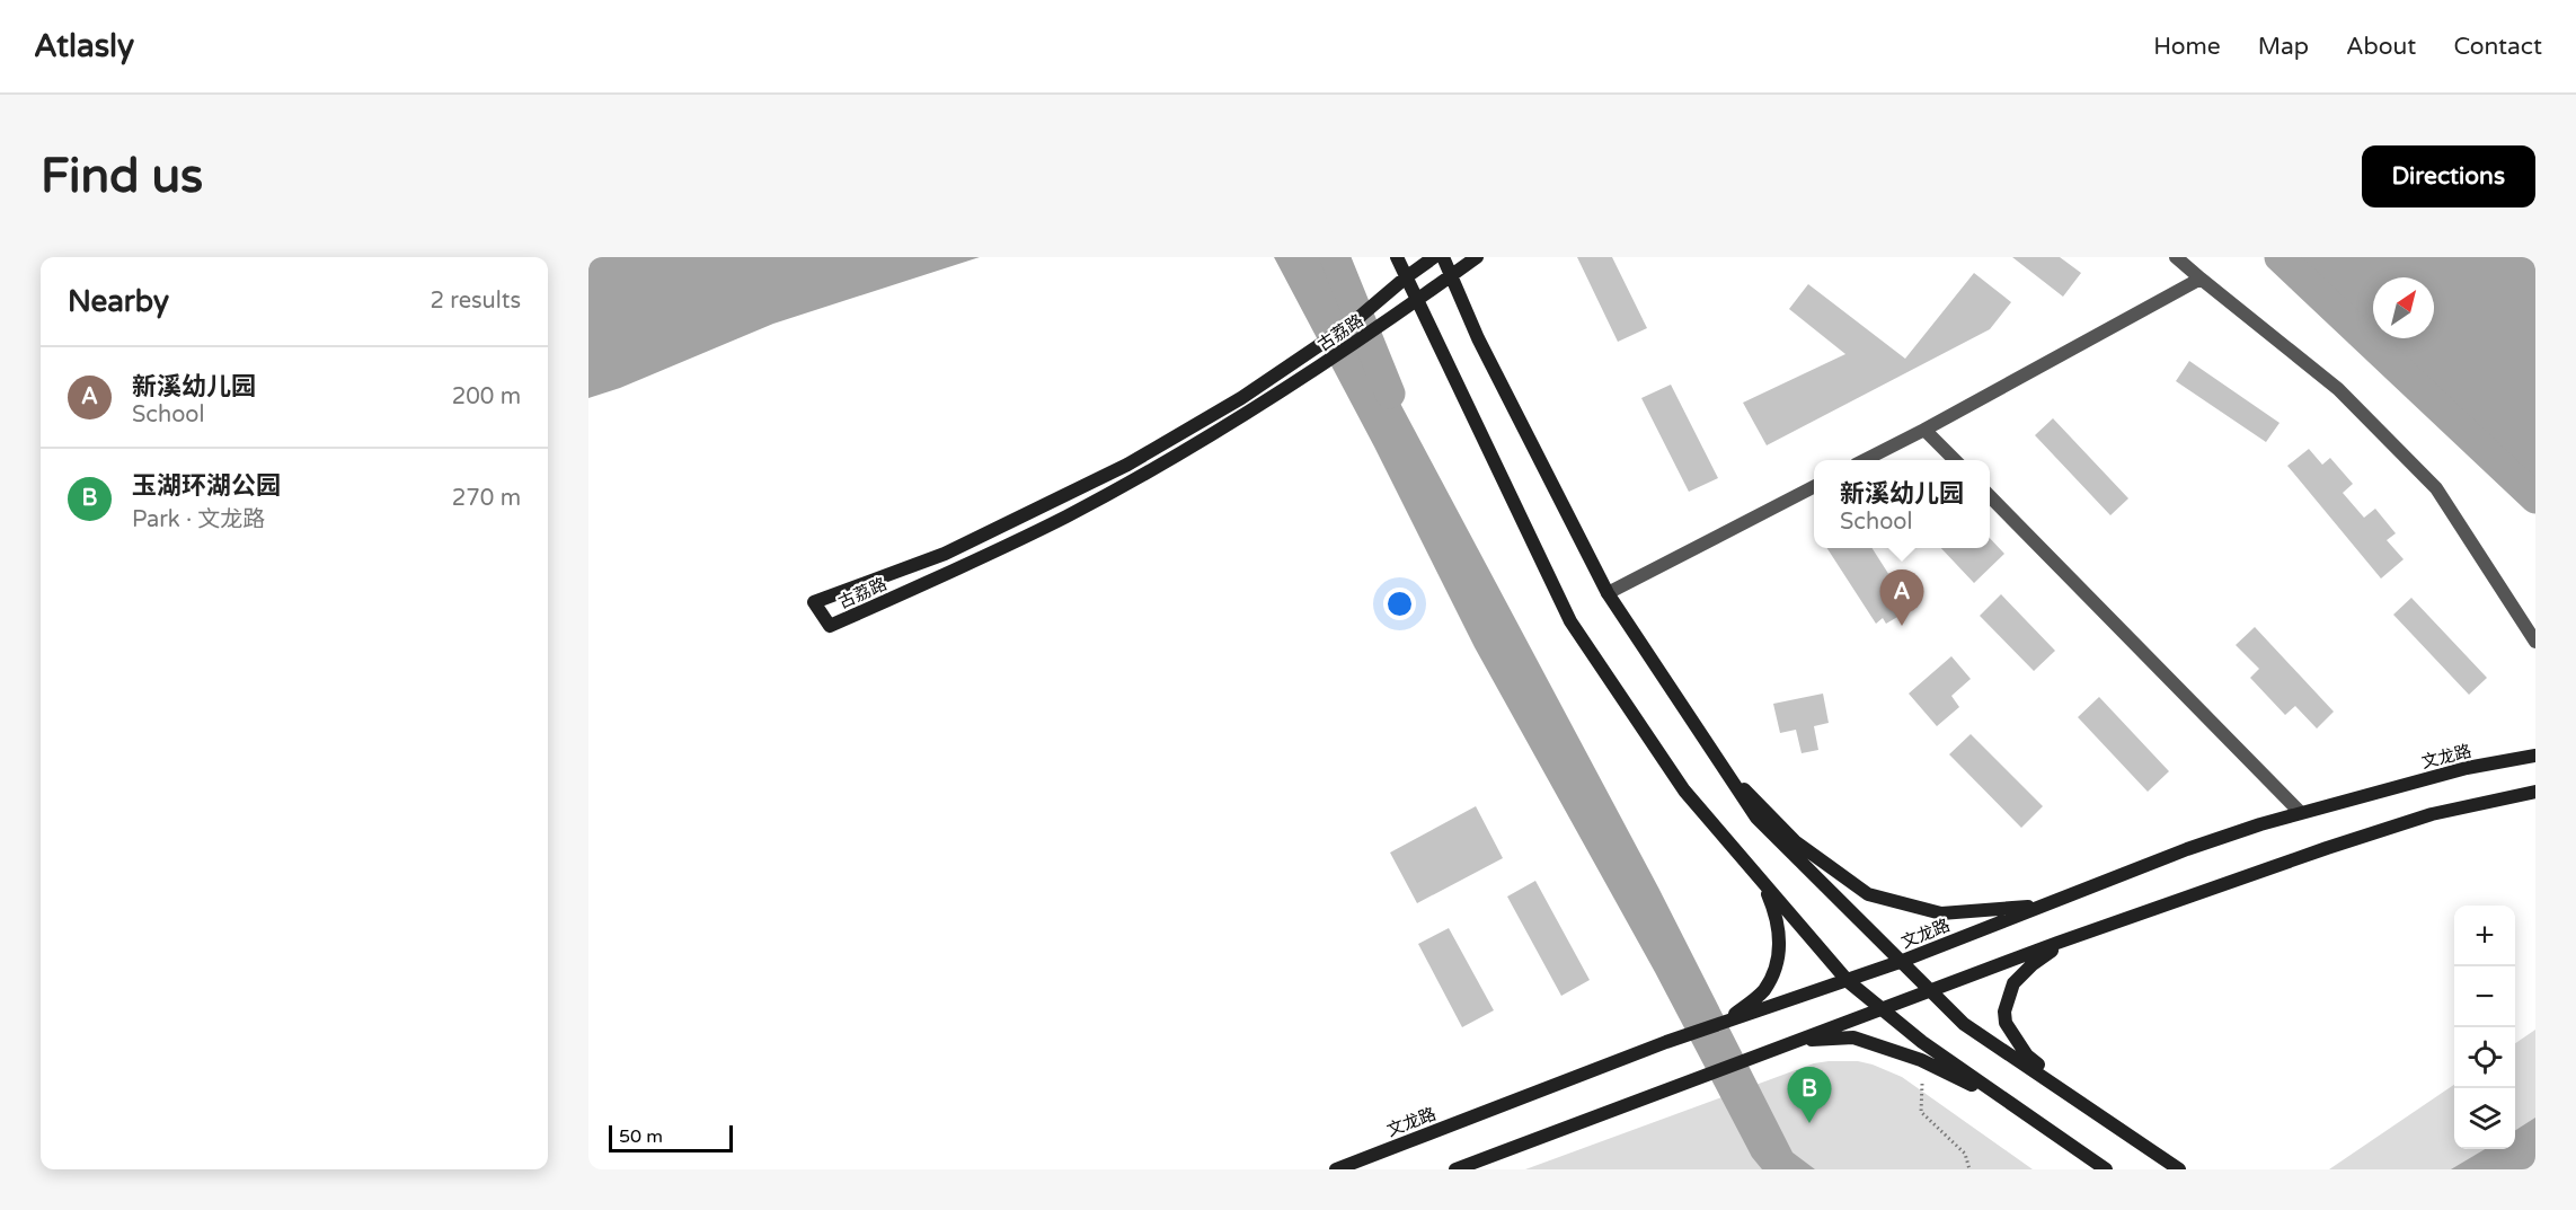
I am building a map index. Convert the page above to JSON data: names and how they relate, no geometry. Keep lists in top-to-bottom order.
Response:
{
  "streets": {
    "main road": ["古荔路", "文龙路"]
  },
  "scale_bar": "50 m",
  "north": "top right",
  "page": {
    "header": "Atlasly",
    "nav": [
      "Home",
      "Map",
      "About",
      "Contact"
    ],
    "buttons": "Directions",
    "title": "Find us",
    "heading": ["Nearby", "2 results"],
    "list": [
      {
        "mark": "A",
        "name": "新溪幼儿园",
        "note": "School",
        "value": "200 m"
      },
      {
        "mark": "B",
        "name": "玉湖环湖公园",
        "note": "Park · 文龙路",
        "value": "270 m"
      }
    ],
    "popup": ["新溪幼儿园", "School"],
    "pins": ["A", "B"],
    "map_buttons": ["+", "−"],
    "scale": "50 m"
  }
}
